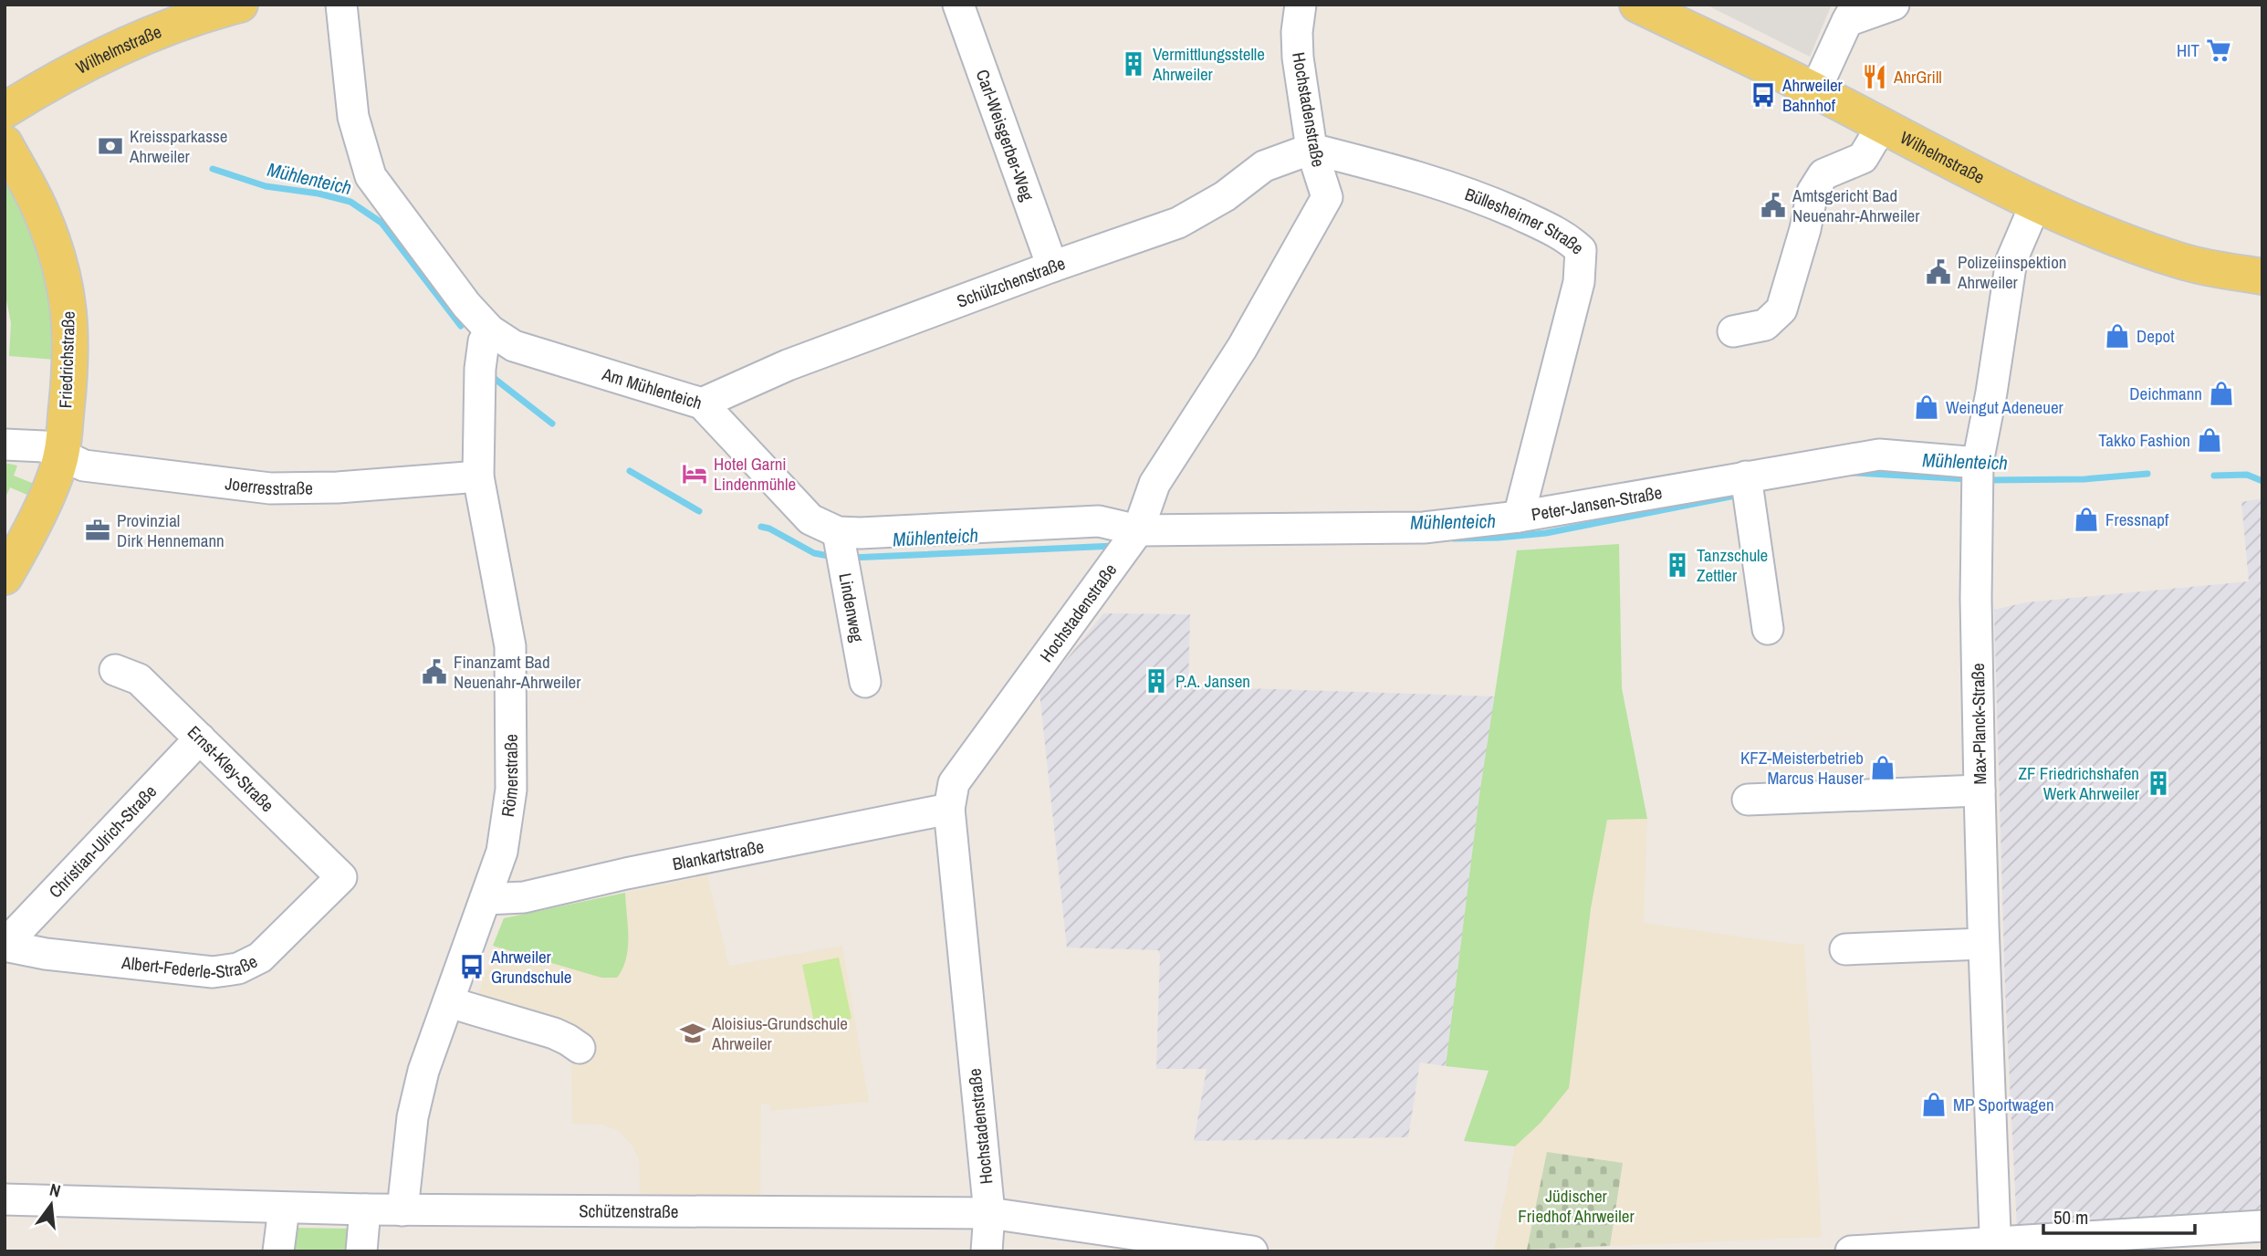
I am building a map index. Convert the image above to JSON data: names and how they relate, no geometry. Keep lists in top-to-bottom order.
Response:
{
  "streets": {
    "main road": ["Wilhelmstraße", "Friedrichstraße"],
    "street": [
      "Hochstadenstraße",
      "Carl-Weisgerber-Weg",
      "Büllesheimer Straße",
      "Schülzchenstraße",
      "Am Mühlenteich",
      "Joerresstraße",
      "Peter-Jansen-Straße",
      "Lindenweg",
      "Max-Planck-Straße",
      "Ernst-Kley-Straße",
      "Römerstraße",
      "Christian-Ulrich-Straße",
      "Blankartstraße",
      "Albert-Federle-Straße",
      "Schützenstraße"
    ]
  },
  "crossings": [
    ["Wilhelmstraße", "Max-Planck-Straße"],
    ["Hochstadenstraße", "Büllesheimer Straße"],
    ["Hochstadenstraße", "Schülzchenstraße"],
    ["Hochstadenstraße", "Am Mühlenteich"],
    ["Hochstadenstraße", "Peter-Jansen-Straße"],
    ["Hochstadenstraße", "Blankartstraße"],
    ["Hochstadenstraße", "Schützenstraße"],
    ["Carl-Weisgerber-Weg", "Schülzchenstraße"],
    ["Büllesheimer Straße", "Schülzchenstraße"],
    ["Büllesheimer Straße", "Peter-Jansen-Straße"],
    ["Schülzchenstraße", "Am Mühlenteich"],
    ["Friedrichstraße", "Joerresstraße"],
    ["Am Mühlenteich", "Peter-Jansen-Straße"],
    ["Am Mühlenteich", "Lindenweg"],
    ["Am Mühlenteich", "Römerstraße"],
    ["Joerresstraße", "Römerstraße"],
    ["Peter-Jansen-Straße", "Max-Planck-Straße"],
    ["Ernst-Kley-Straße", "Christian-Ulrich-Straße"],
    ["Ernst-Kley-Straße", "Albert-Federle-Straße"],
    ["Römerstraße", "Blankartstraße"],
    ["Römerstraße", "Schützenstraße"],
    ["Christian-Ulrich-Straße", "Albert-Federle-Straße"]
  ],
  "water": ["Mühlenteich"],
  "parks": ["Jüdischer Friedhof Ahrweiler"],
  "places": {
    "supermarket": ["HIT"],
    "building": [
      "Vermittlungsstelle Ahrweiler",
      "Tanzschule Zettler",
      "P.A. Jansen",
      "ZF Friedrichshafen Werk Ahrweiler"
    ],
    "restaurant": ["AhrGrill"],
    "bus stop": ["Ahrweiler Bahnhof", "Ahrweiler Grundschule"],
    "bank": ["Kreissparkasse Ahrweiler"],
    "public building": ["Amtsgericht Bad Neuenahr-Ahrweiler", "Polizeiinspektion Ahrweiler", "Finanzamt Bad Neuenahr-Ahrweiler"],
    "shop": [
      "Depot",
      "Deichmann",
      "Weingut Adeneuer",
      "Takko Fashion",
      "Fressnapf",
      "KFZ-Meisterbetrieb Marcus Hauser",
      "MP Sportwagen"
    ],
    "hotel": ["Hotel Garni Lindenmühle"],
    "office": ["Provinzial Dirk Hennemann"],
    "school or university": ["Aloisius-Grundschule Ahrweiler"]
  },
  "scale_bar": "50 m",
  "north": "top"
}
